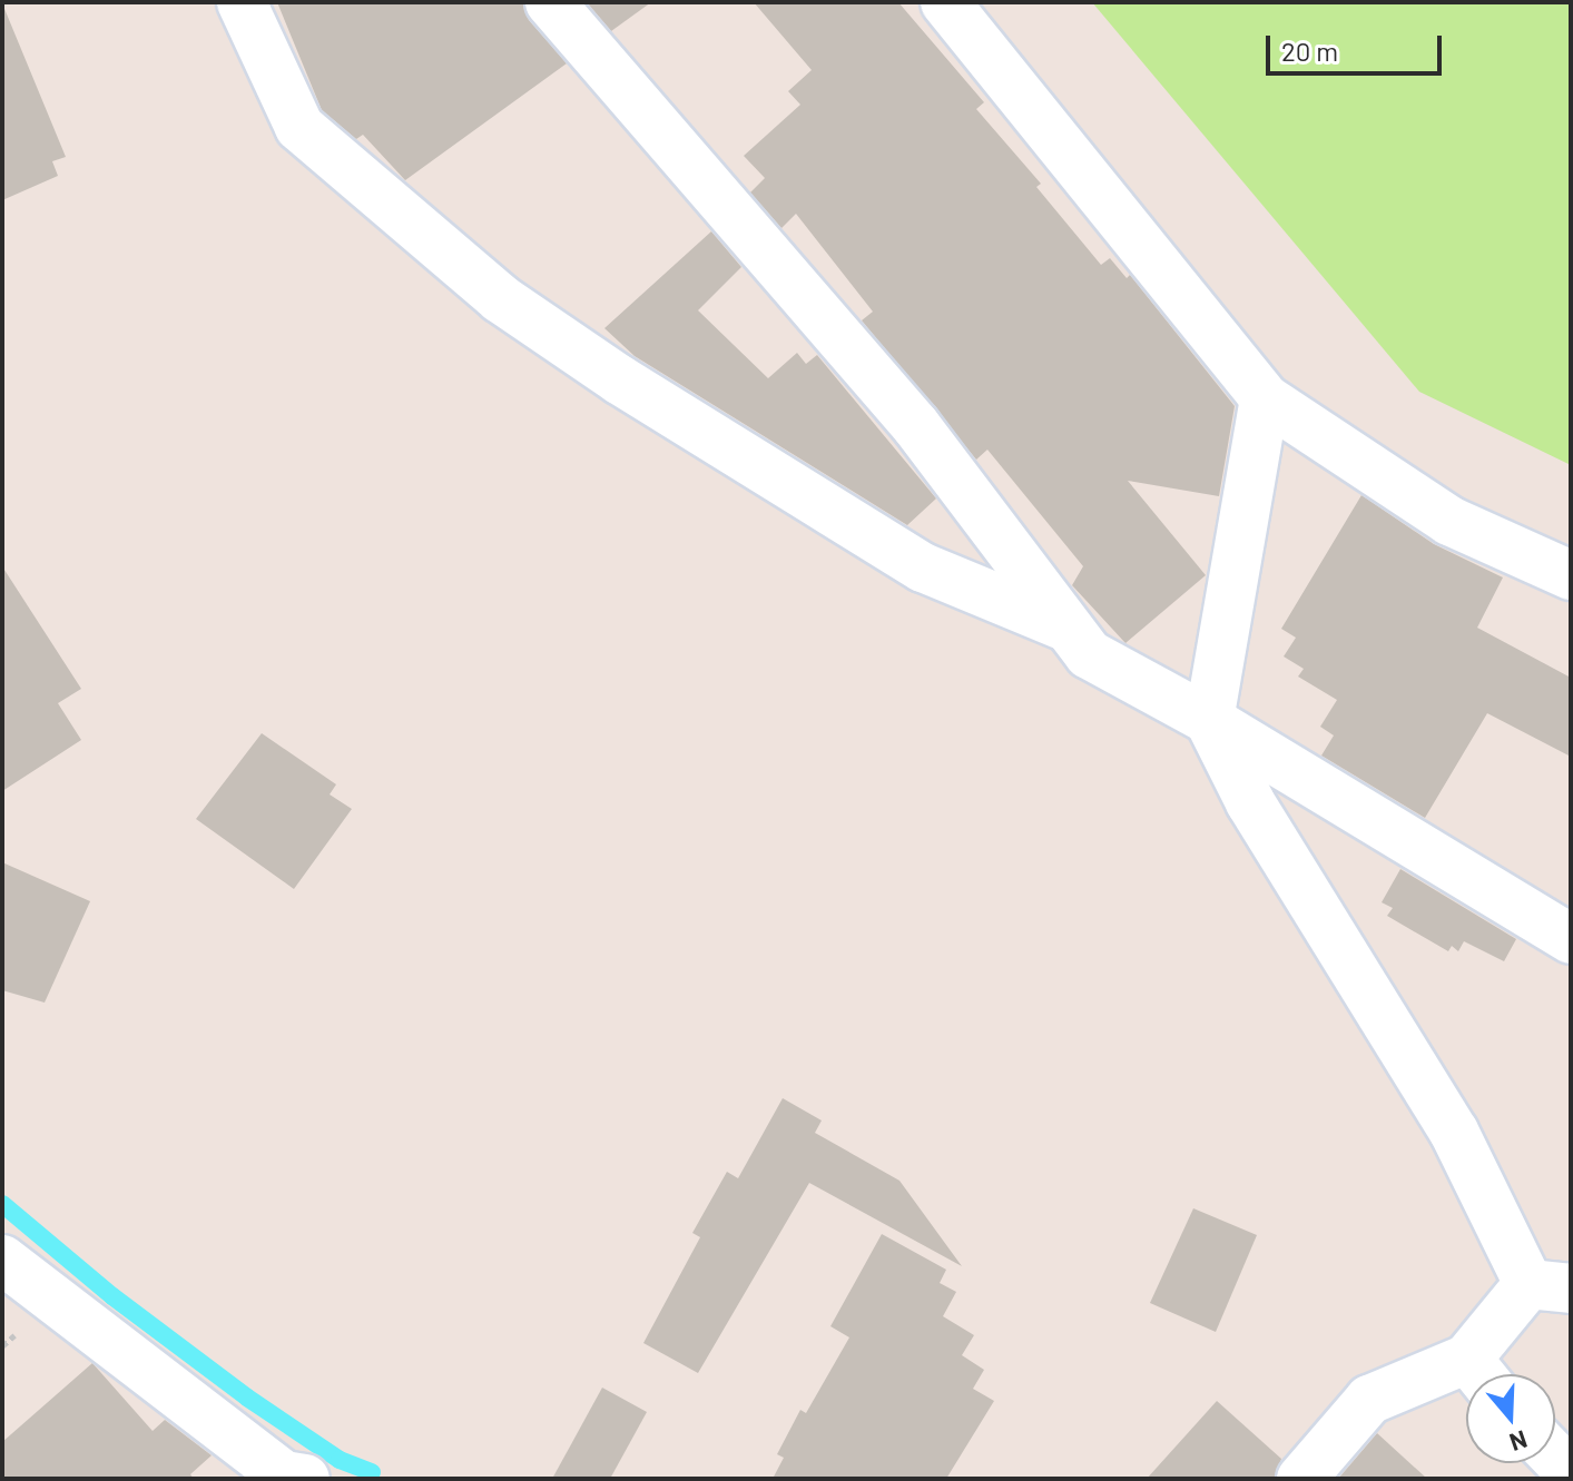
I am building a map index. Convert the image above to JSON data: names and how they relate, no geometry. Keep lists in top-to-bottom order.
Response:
{
  "scale_bar": "20 m",
  "north": "bottom"
}
